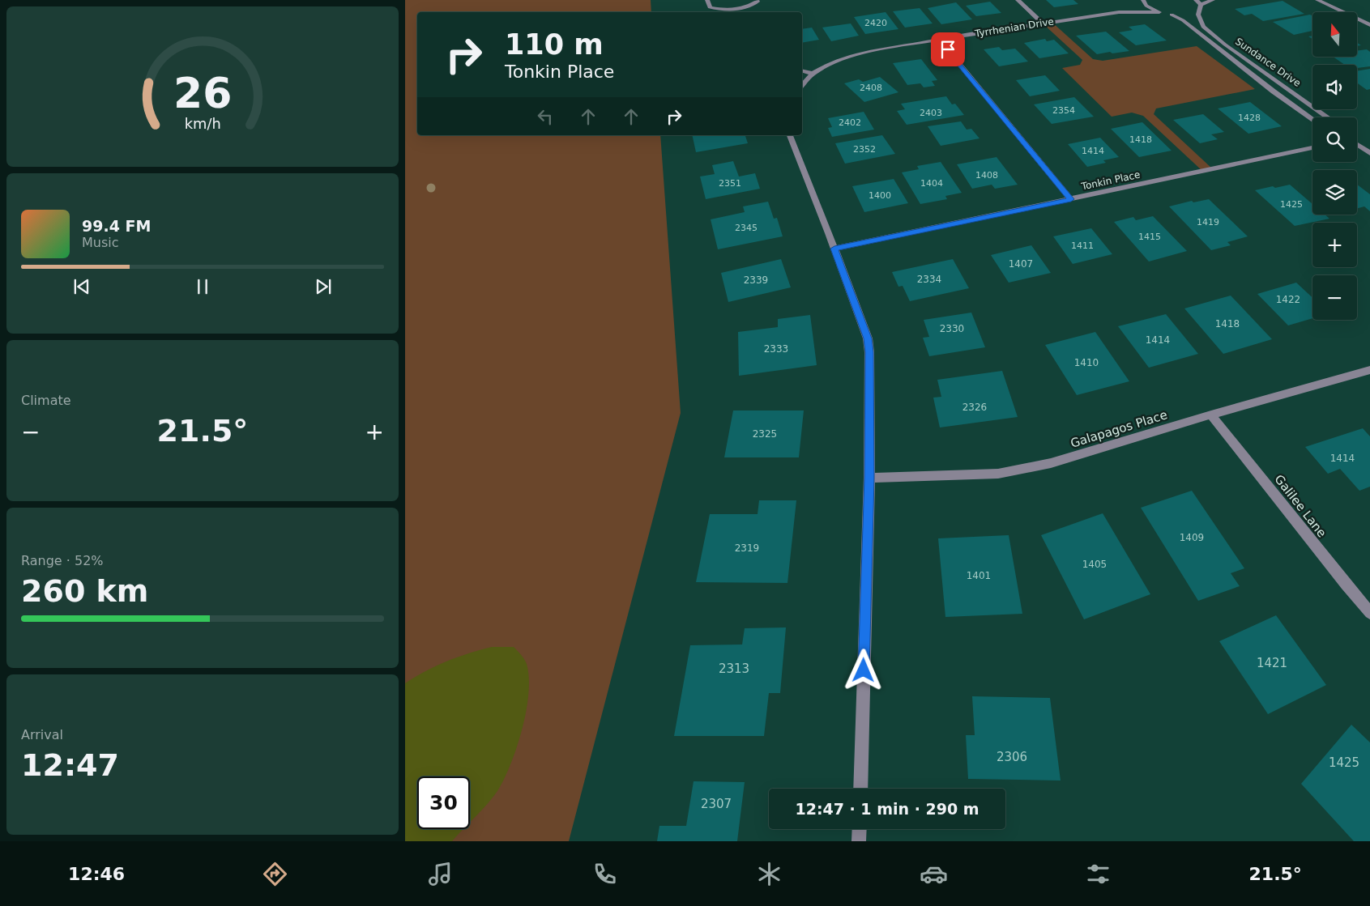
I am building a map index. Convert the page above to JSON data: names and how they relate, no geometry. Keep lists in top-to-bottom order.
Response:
{
  "streets": {
    "street": [
      "Tyrrhenian Drive",
      "Sundance Drive",
      "Tonkin Place",
      "Galapagos Place",
      "Galilee Lane"
    ]
  },
  "crossings": [
    ["Galapagos Place", "Galilee Lane"]
  ],
  "house_numbers": [
    "2420",
    "2408",
    "2354",
    "2403",
    "1428",
    "2402",
    "1418",
    "2352",
    "1414",
    "1408",
    "2351",
    "1404",
    "1400",
    "1425",
    "1419",
    "2345",
    "1415",
    "1411",
    "1407",
    "2334",
    "2339",
    "1422",
    "1418",
    "2330",
    "1414",
    "2333",
    "1410",
    "2326",
    "2325",
    "1414",
    "1409",
    "2319",
    "1405",
    "1401",
    "1421",
    "2313",
    "2306",
    "1425",
    "2307"
  ],
  "north": "top",
  "page": {
    "map_buttons": ["+", "−"],
    "turn": ["110 m", "Tonkin Place"],
    "song": ["99.4 FM", "Music"],
    "tile": [
      "Climate",
      ["Range · 52%", "260 km"],
      ["Arrival", "12:47"]
    ],
    "heat": ["−", "21.5°", "+"],
    "limit": "30",
    "trip": "12:47 · 1 min · 290 m",
    "tabs": ["12:46", "21.5°"],
    "gauge": ["26", "km/h"]
  }
}
